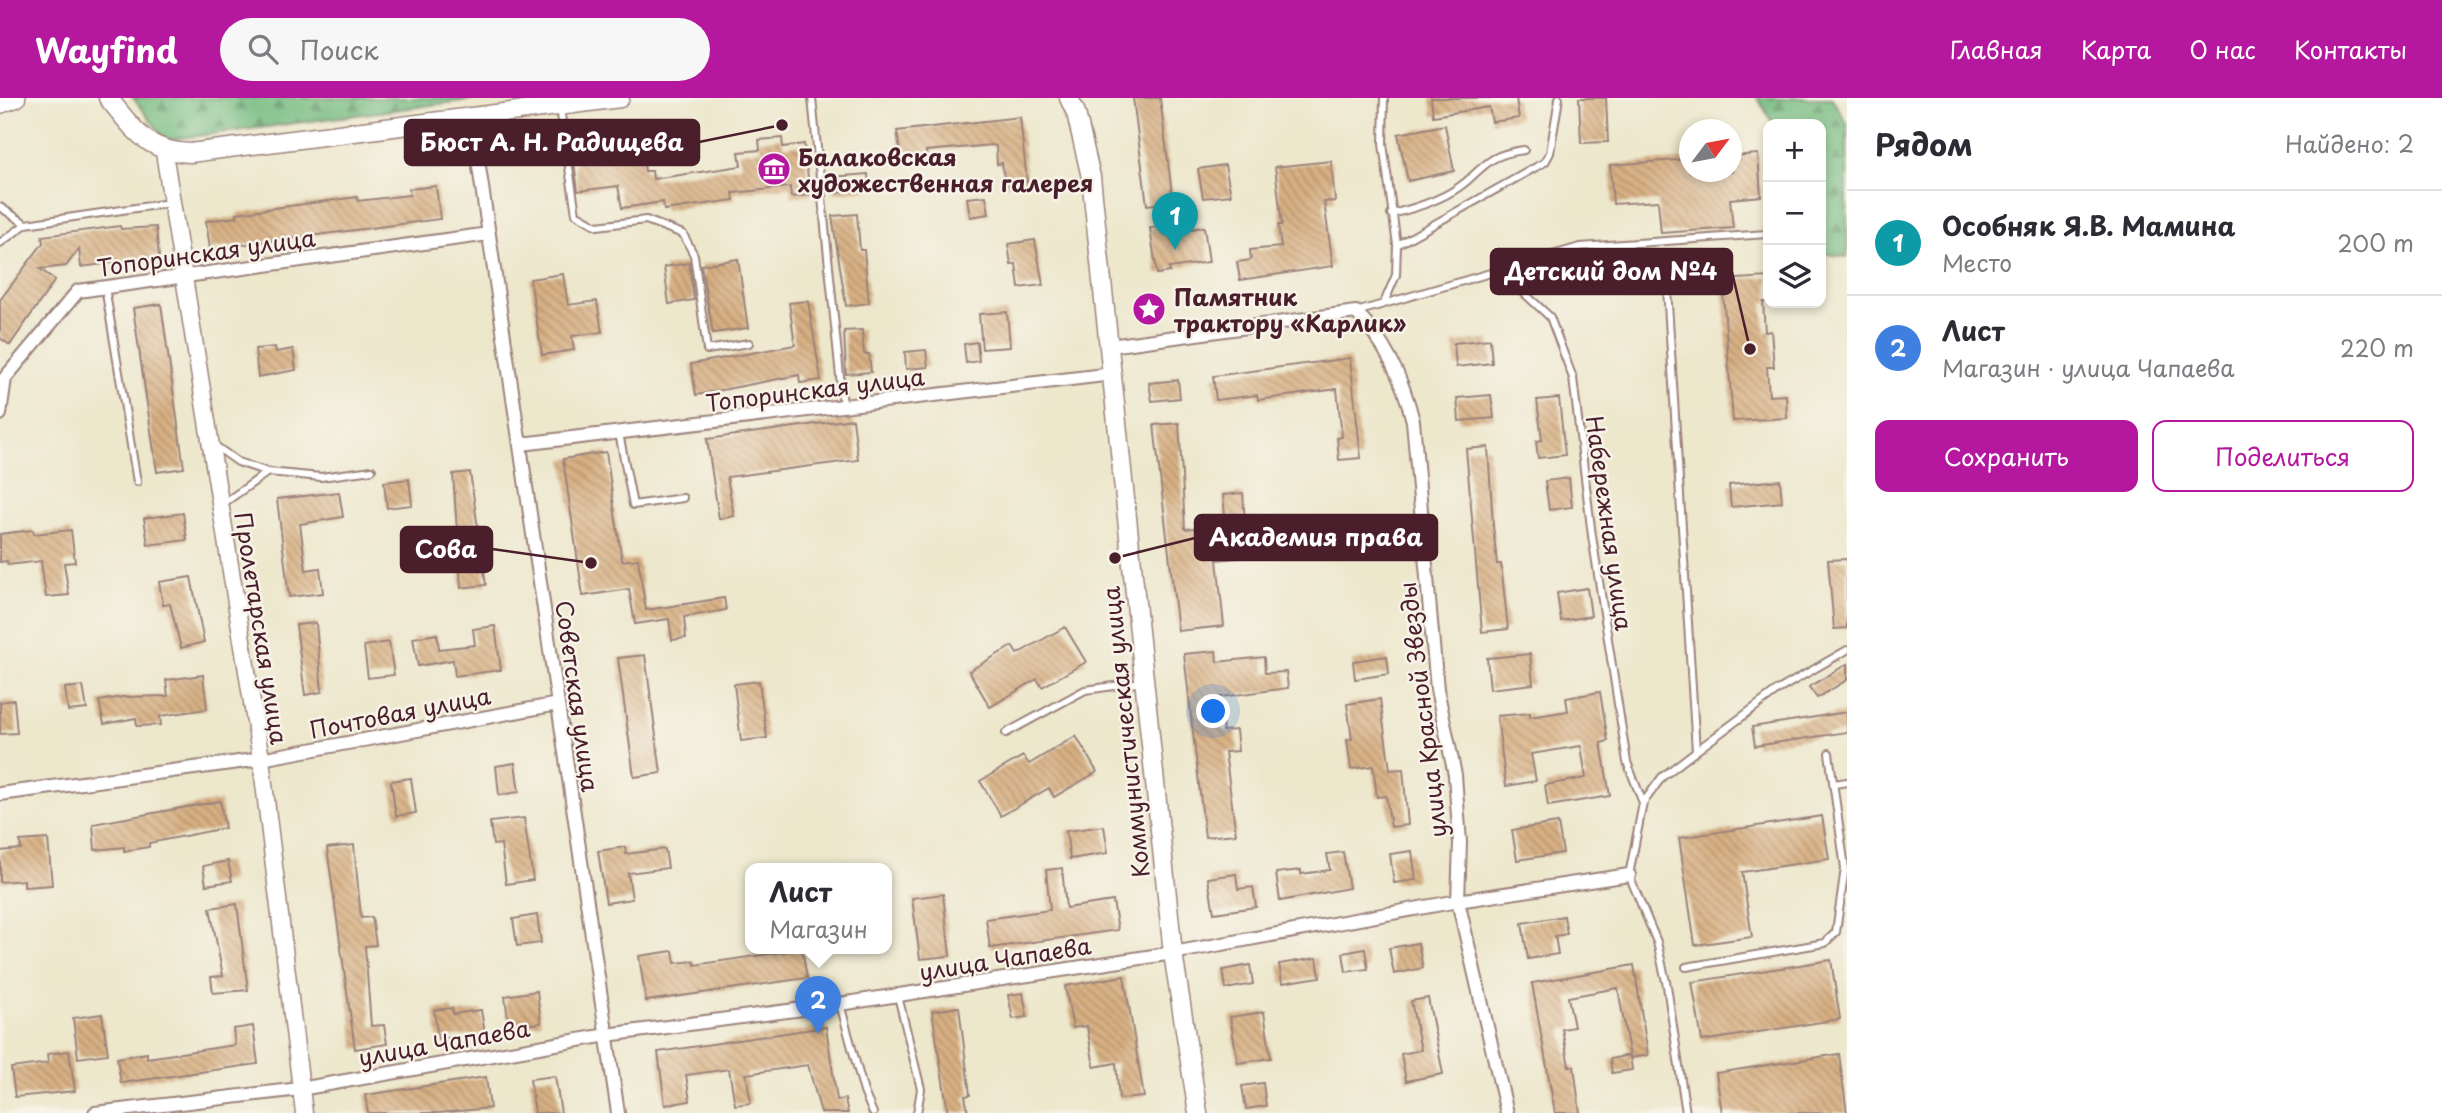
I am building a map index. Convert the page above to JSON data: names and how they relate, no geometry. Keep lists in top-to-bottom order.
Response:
{
  "streets": {
    "main road": ["Коммунистическая улица"],
    "street": [
      "Топоринская улица",
      "Пролетарская улица",
      "Советская улица",
      "улица Красной Звезды",
      "Почтовая улица",
      "улица Чапаева"
    ],
    "lane": ["Набережная улица"]
  },
  "crossings": [
    ["Топоринская улица", "Пролетарская улица"],
    ["Топоринская улица", "Советская улица"],
    ["Топоринская улица", "Коммунистическая улица"],
    ["Пролетарская улица", "Почтовая улица"],
    ["Пролетарская улица", "улица Чапаева"],
    ["Советская улица", "Почтовая улица"],
    ["Советская улица", "улица Чапаева"],
    ["улица Красной Звезды", "улица Чапаева"],
    ["Коммунистическая улица", "улица Чапаева"]
  ],
  "places": {
    "other": [
      "Бюст А. Н. Радищева",
      "Детский дом №4",
      "Академия права",
      "Сова"
    ],
    "museum": ["Балаковская художественная галерея"],
    "place": ["Памятник трактору «Карлик»"]
  },
  "north": "top right",
  "page": {
    "header": "Wayfind",
    "search": "Поиск",
    "nav": [
      "Главная",
      "Карта",
      "О нас",
      "Контакты"
    ],
    "heading": ["Рядом", "Найдено: 2"],
    "map_buttons": ["+", "−"],
    "list": [
      {
        "mark": "1",
        "name": "Особняк Я.В. Мамина",
        "note": "Место",
        "value": "200 m"
      },
      {
        "mark": "2",
        "name": "Лист",
        "note": "Магазин · улица Чапаева",
        "value": "220 m"
      }
    ],
    "pins": ["1", "2"],
    "buttons": ["Сохранить", "Поделиться"],
    "popup": ["Лист", "Магазин"]
  }
}
